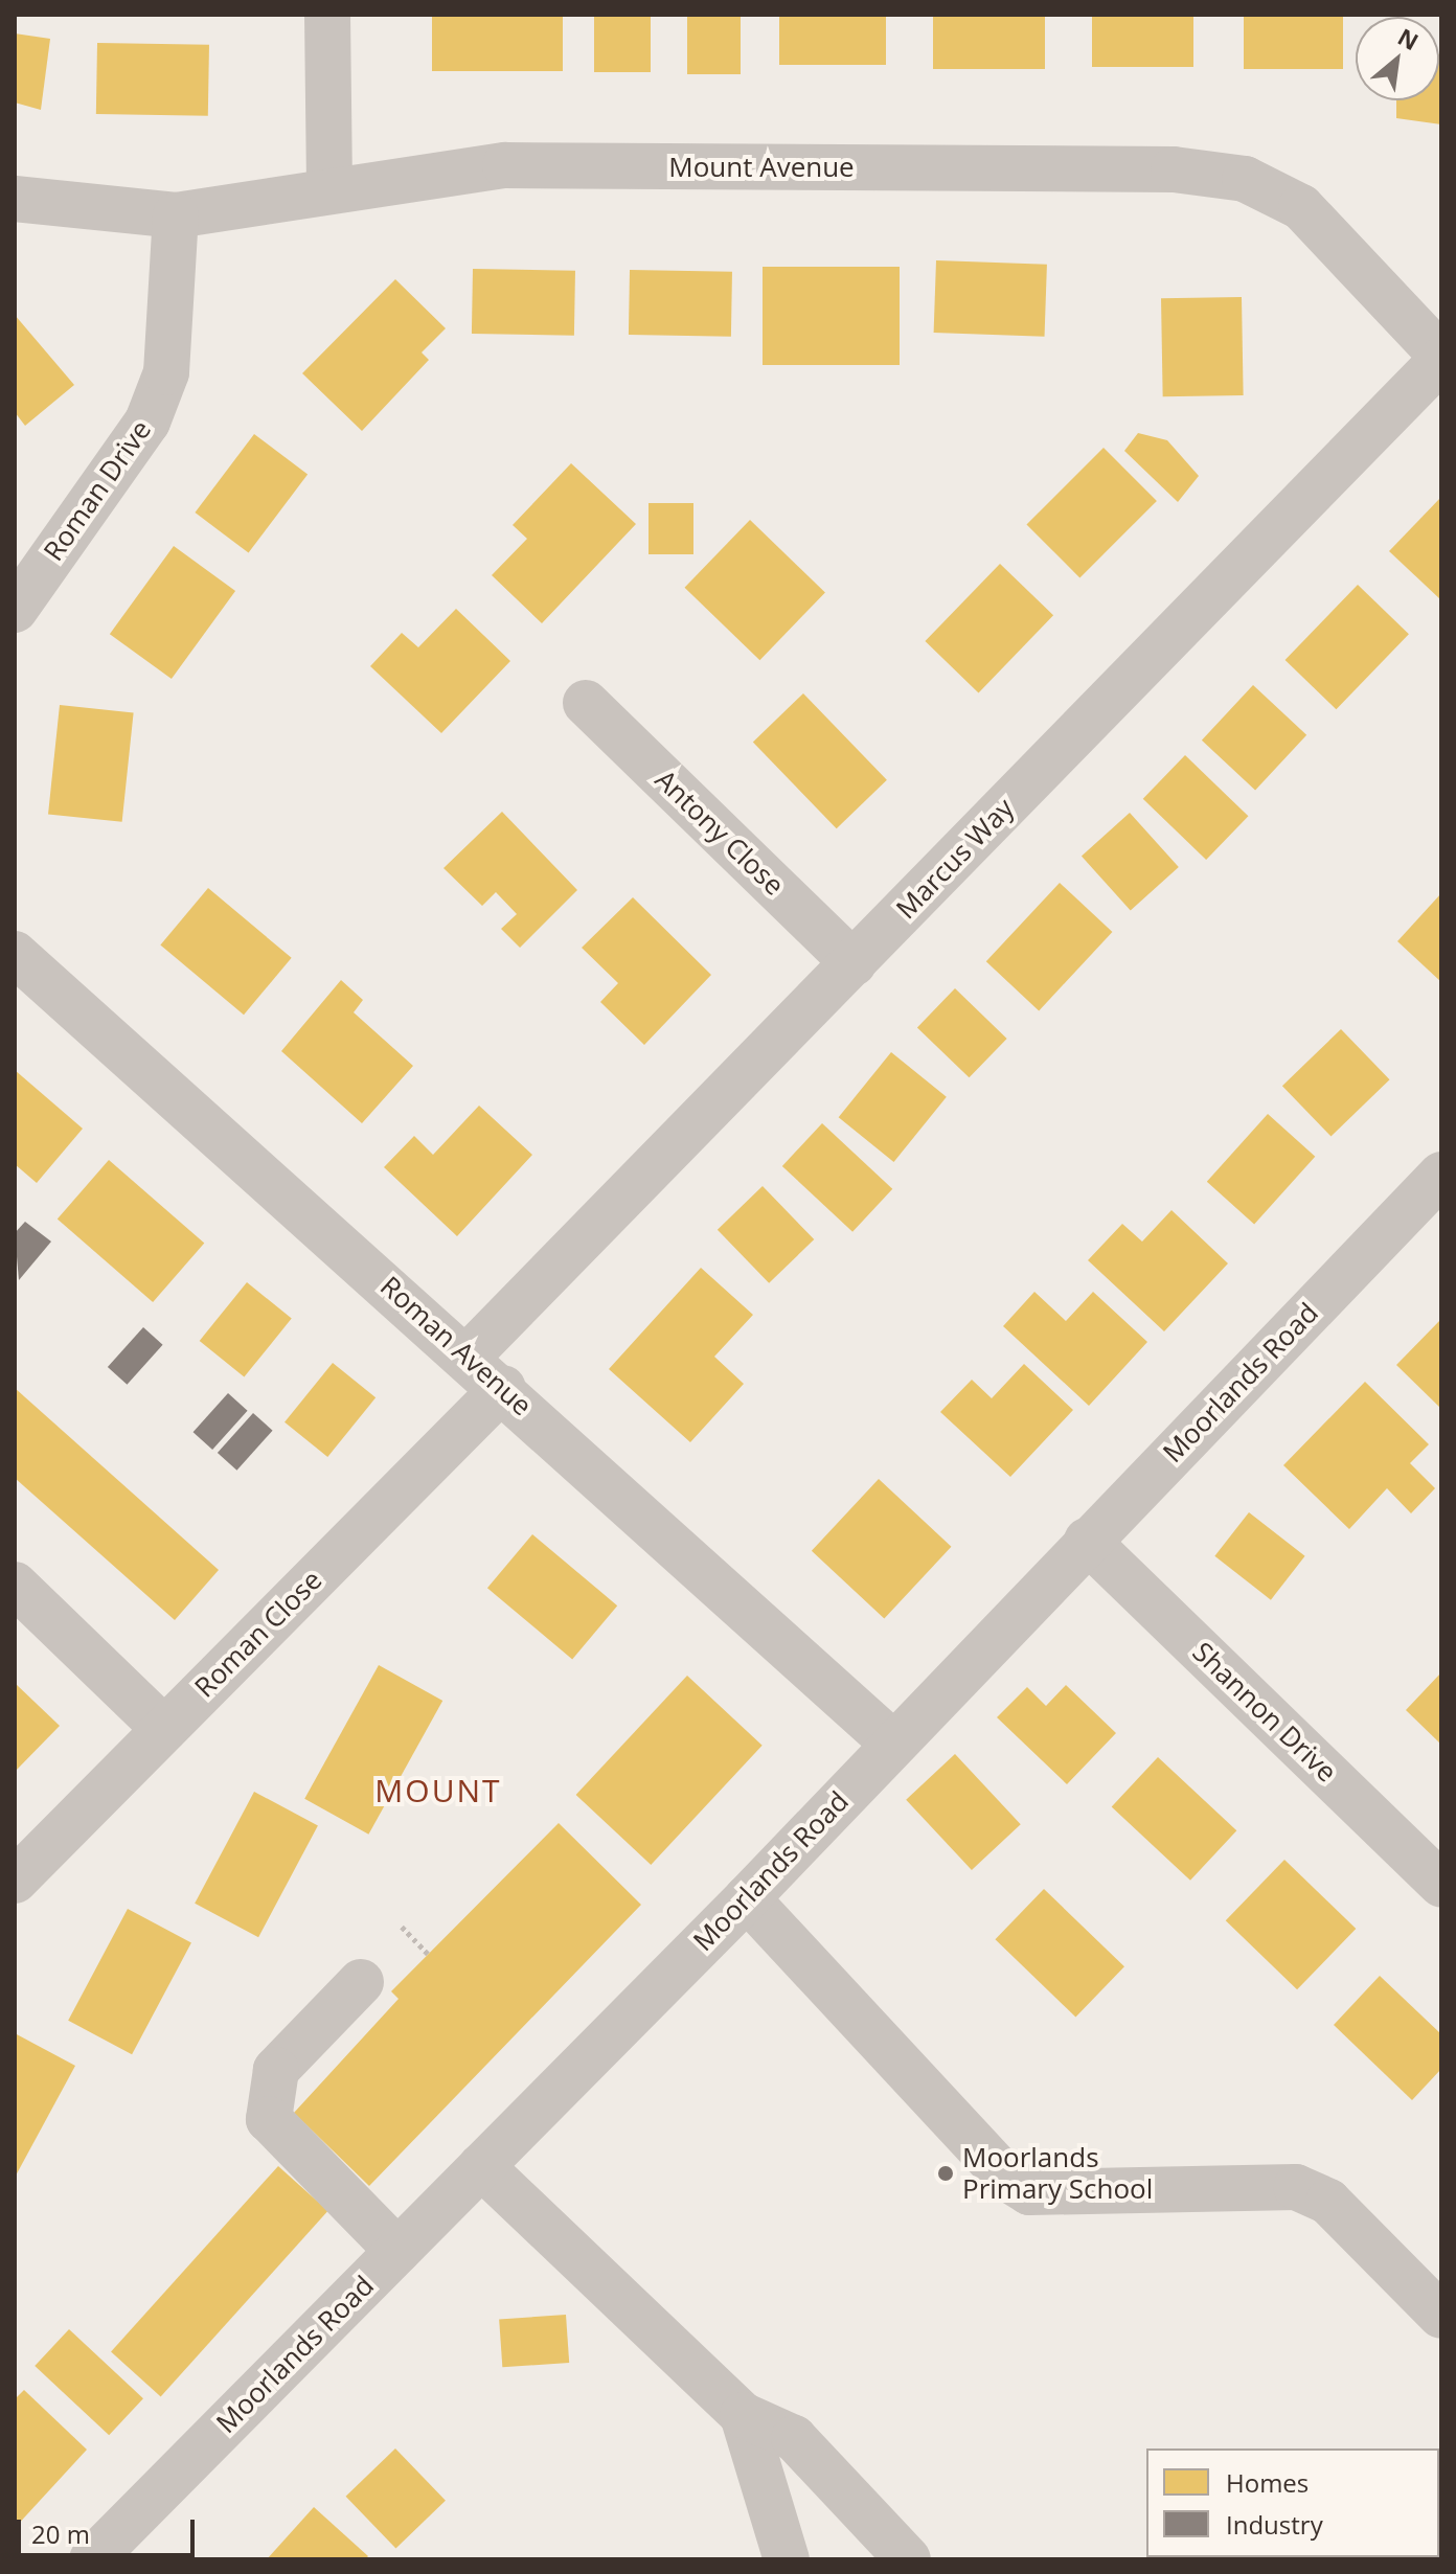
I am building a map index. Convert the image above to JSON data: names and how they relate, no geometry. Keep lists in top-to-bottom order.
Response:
{
  "streets": {
    "street": [
      "Mount Avenue",
      "Roman Drive",
      "Antony Close",
      "Marcus Way",
      "Roman Avenue",
      "Moorlands Road",
      "Roman Close",
      "Shannon Drive"
    ]
  },
  "crossings": [
    ["Mount Avenue", "Roman Drive"],
    ["Mount Avenue", "Marcus Way"],
    ["Antony Close", "Marcus Way"],
    ["Marcus Way", "Roman Avenue"],
    ["Roman Avenue", "Moorlands Road"],
    ["Roman Avenue", "Roman Close"],
    ["Moorlands Road", "Shannon Drive"]
  ],
  "districts": ["MOUNT"],
  "places": ["Moorlands Primary School"],
  "legend": ["Homes", "Industry"],
  "scale_bar": "20 m",
  "north": "top right"
}
